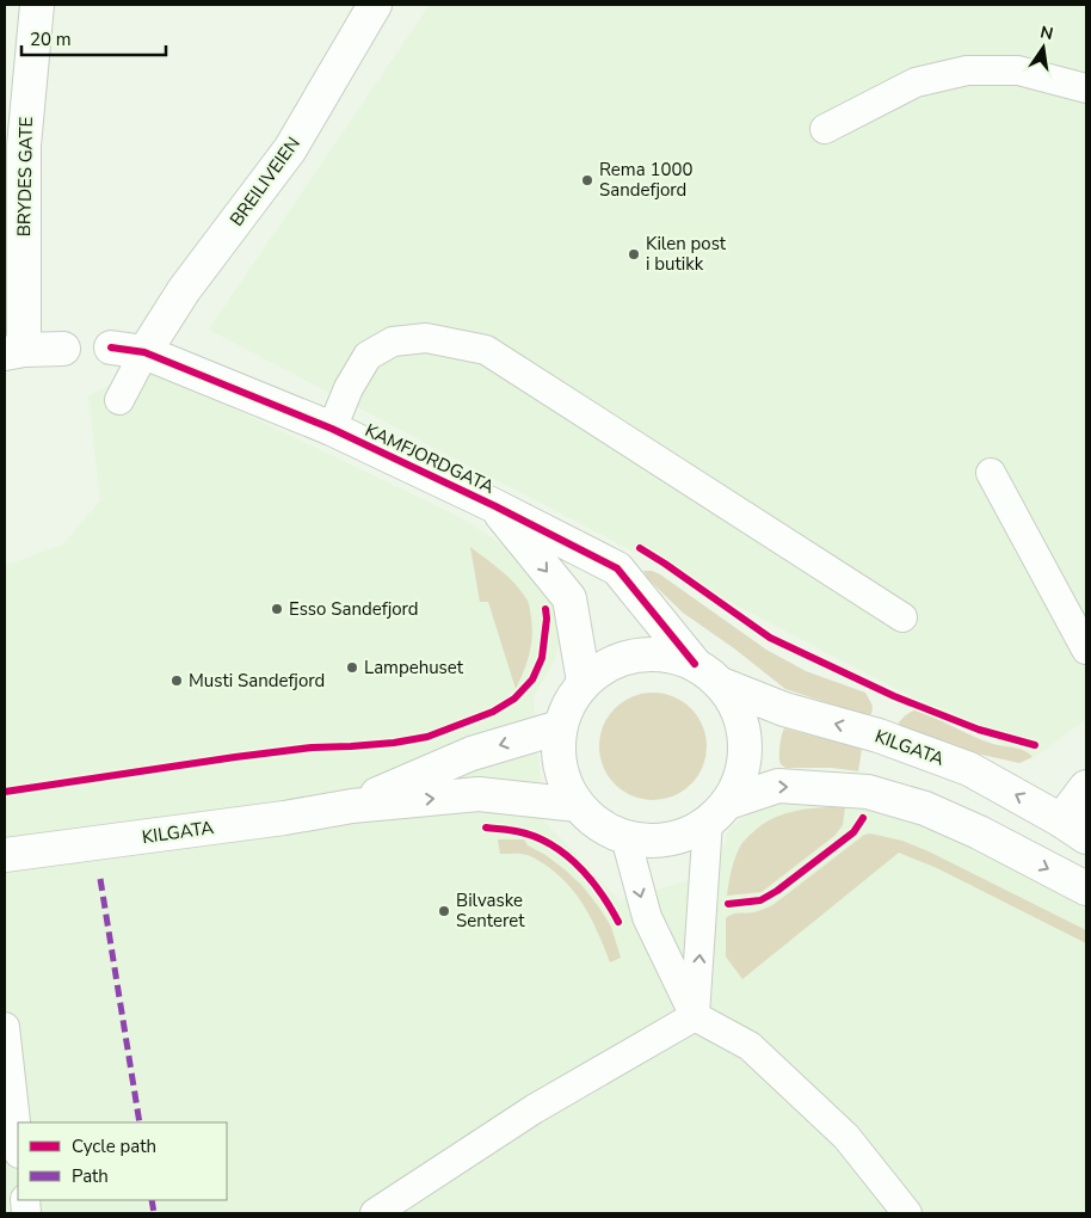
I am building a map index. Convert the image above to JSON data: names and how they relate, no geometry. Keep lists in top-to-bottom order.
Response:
{
  "streets": {
    "main road": [
      "BRYDES GATE",
      "BREILIVEIEN",
      "KAMFJORDGATA",
      "KILGATA"
    ]
  },
  "crossings": [
    ["BREILIVEIEN", "KAMFJORDGATA"],
    ["KAMFJORDGATA", "KILGATA"]
  ],
  "places": [
    "Rema 1000 Sandefjord",
    "Kilen post i butikk",
    "Esso Sandefjord",
    "Lampehuset",
    "Musti Sandefjord",
    "Bilvaske Senteret"
  ],
  "legend": ["Cycle path", "Path"],
  "scale_bar": "20 m",
  "north": "top"
}
